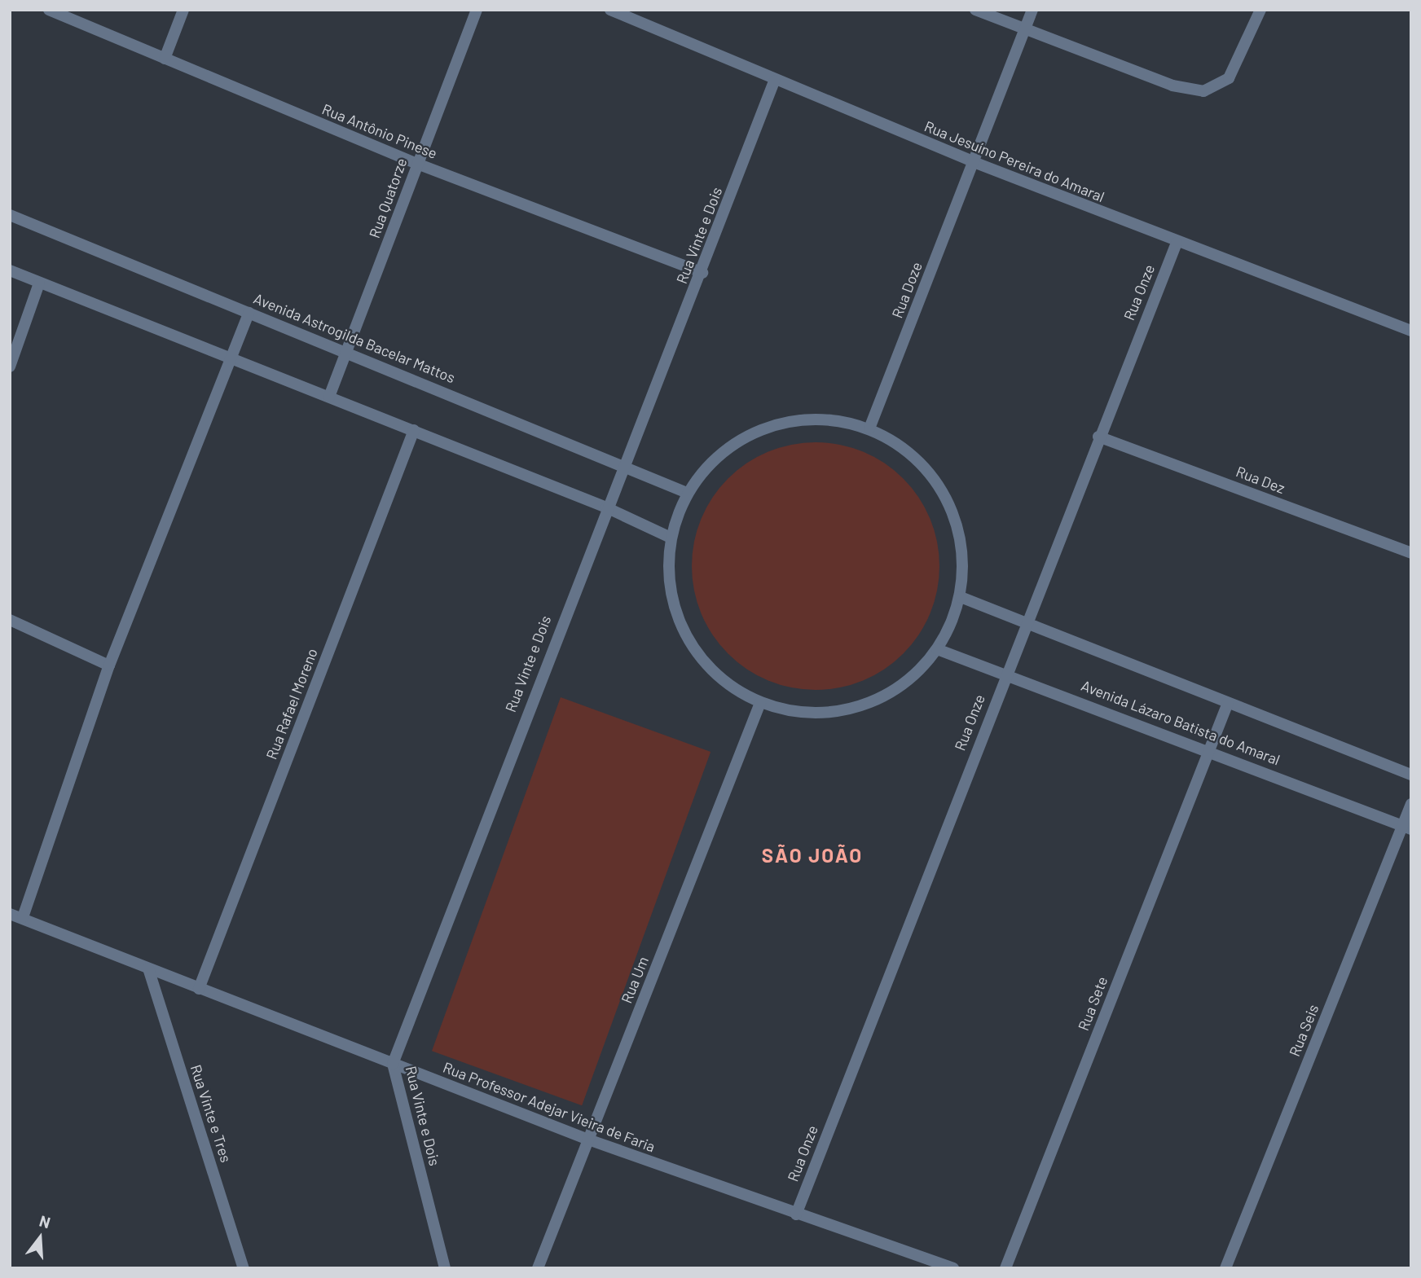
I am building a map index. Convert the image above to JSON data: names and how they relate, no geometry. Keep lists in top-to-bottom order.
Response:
{
  "streets": {
    "street": [
      "Rua Antônio Pinese",
      "Rua Jesuíno Pereira do Amaral",
      "Rua Quatorze",
      "Rua Vinte e Dois",
      "Rua Doze",
      "Rua Onze",
      "Avenida Astrogilda Bacelar Mattos",
      "Rua Dez",
      "Rua Rafael Moreno",
      "Avenida Lázaro Batista do Amaral",
      "Rua Um",
      "Rua Sete",
      "Rua Seis",
      "Rua Professor Adejar Vieira de Faria",
      "Rua Vinte e Tres"
    ]
  },
  "crossings": [
    ["Rua Antônio Pinese", "Rua Quatorze"],
    ["Rua Antônio Pinese", "Rua Vinte e Dois"],
    ["Rua Jesuíno Pereira do Amaral", "Rua Vinte e Dois"],
    ["Rua Jesuíno Pereira do Amaral", "Rua Doze"],
    ["Rua Jesuíno Pereira do Amaral", "Rua Onze"],
    ["Rua Quatorze", "Avenida Astrogilda Bacelar Mattos"],
    ["Rua Vinte e Dois", "Avenida Astrogilda Bacelar Mattos"],
    ["Rua Vinte e Dois", "Rua Professor Adejar Vieira de Faria"],
    ["Rua Onze", "Rua Dez"],
    ["Rua Onze", "Avenida Lázaro Batista do Amaral"],
    ["Rua Onze", "Rua Professor Adejar Vieira de Faria"],
    ["Rua Rafael Moreno", "Rua Professor Adejar Vieira de Faria"],
    ["Avenida Lázaro Batista do Amaral", "Rua Sete"],
    ["Avenida Lázaro Batista do Amaral", "Rua Seis"],
    ["Rua Um", "Rua Professor Adejar Vieira de Faria"],
    ["Rua Professor Adejar Vieira de Faria", "Rua Vinte e Tres"]
  ],
  "districts": ["SÃO JOÃO"],
  "north": "top"
}
